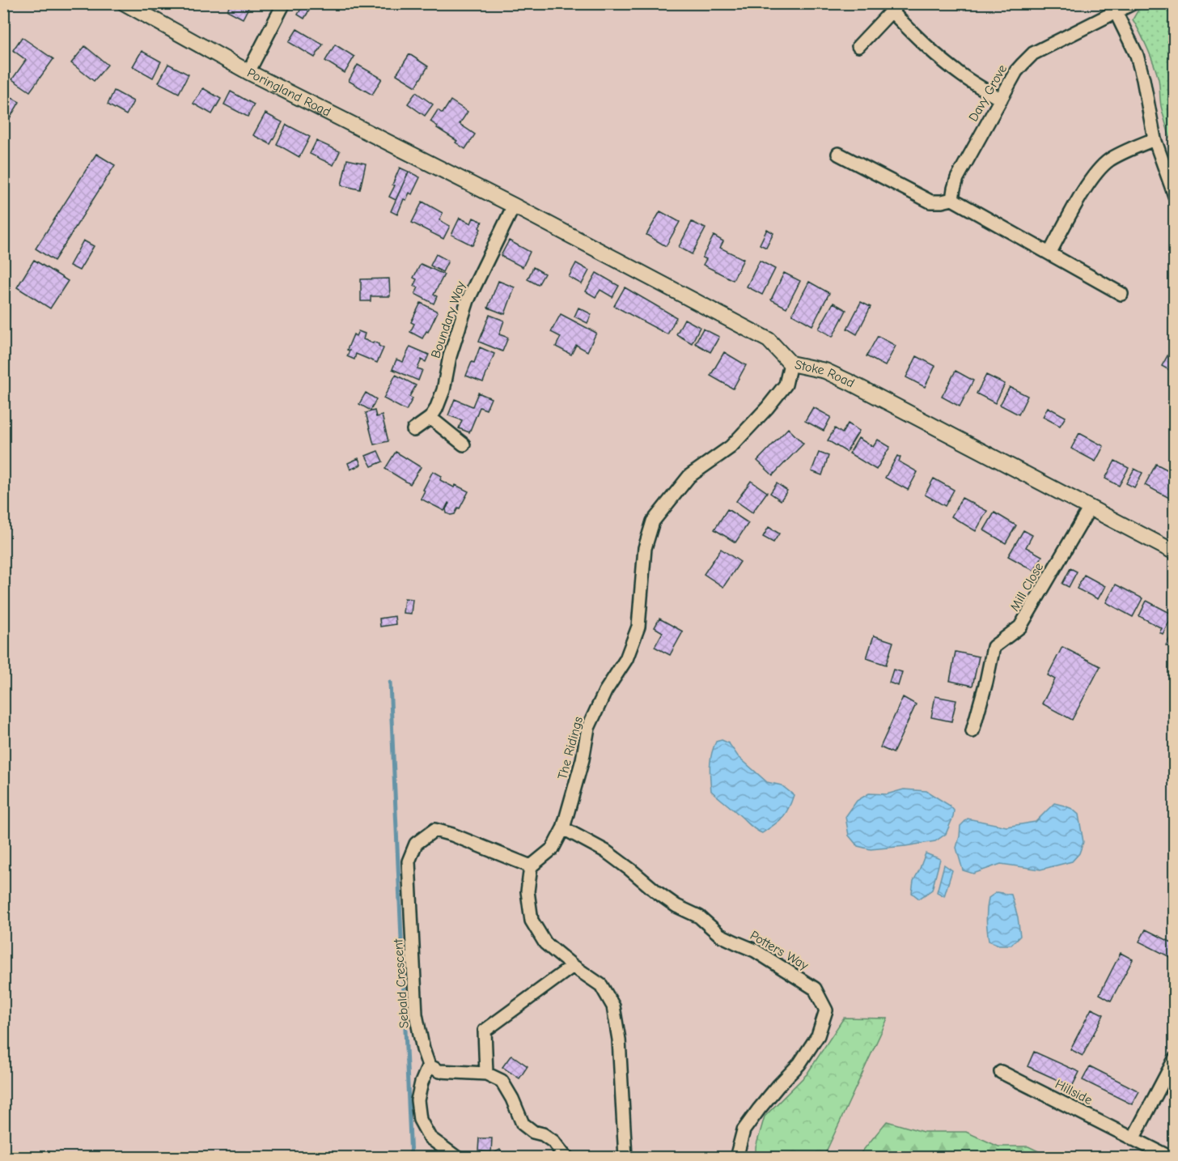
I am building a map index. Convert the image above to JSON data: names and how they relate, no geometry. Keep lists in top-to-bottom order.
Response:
{
  "streets": {
    "street": [
      "Poringland Road",
      "Davy Grove",
      "Boundary Way",
      "Stoke Road",
      "Mill Close",
      "The Ridings",
      "Potters Way",
      "Sebald Crescent",
      "Hillside"
    ]
  },
  "crossings": [
    ["Poringland Road", "Stoke Road"],
    ["Boundary Way", "Stoke Road"],
    ["Stoke Road", "Mill Close"],
    ["Stoke Road", "The Ridings"],
    ["The Ridings", "Potters Way"],
    ["The Ridings", "Sebald Crescent"]
  ]
}
